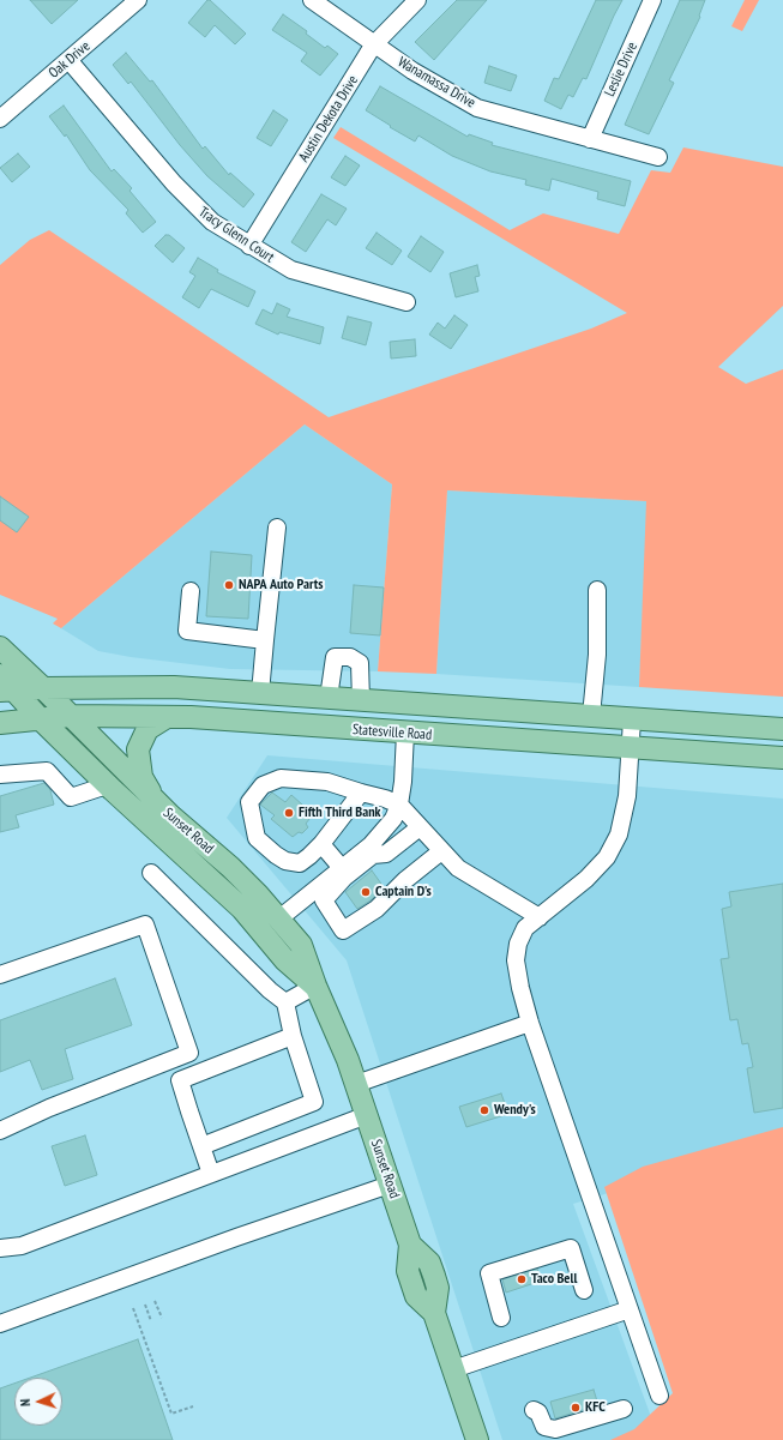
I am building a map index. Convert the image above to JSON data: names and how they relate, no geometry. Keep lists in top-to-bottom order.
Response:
{
  "streets": {
    "main road": ["Statesville Road", "Sunset Road"],
    "street": [
      "Oak Drive",
      "Leslie Drive",
      "Wanamassa Drive",
      "Austin Dekota Drive",
      "Tracy Glenn Court"
    ]
  },
  "crossings": [
    ["Oak Drive", "Tracy Glenn Court"],
    ["Leslie Drive", "Wanamassa Drive"],
    ["Wanamassa Drive", "Austin Dekota Drive"],
    ["Austin Dekota Drive", "Tracy Glenn Court"],
    ["Statesville Road", "Sunset Road"]
  ],
  "places": [
    "NAPA Auto Parts",
    "Fifth Third Bank",
    "Captain D's",
    "Wendy's",
    "Taco Bell",
    "KFC"
  ],
  "north": "left"
}
